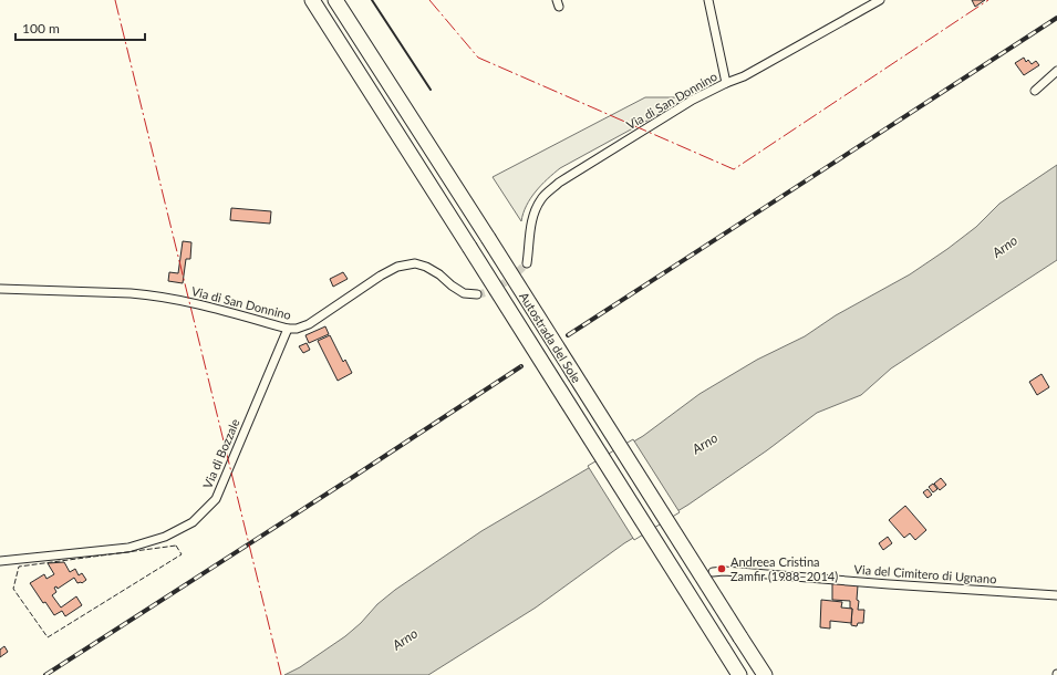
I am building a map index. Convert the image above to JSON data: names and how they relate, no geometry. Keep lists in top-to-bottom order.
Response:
{
  "streets": {
    "highway": ["Autostrada del Sole"],
    "street": ["Via di San Donnino", "Via di Bozzale", "Via del Cimitero di Ugnano"]
  },
  "crossings": [
    ["Via di San Donnino", "Via di Bozzale"]
  ],
  "water": ["Arno"],
  "places": ["Andreea Cristina Zamfir (1988–2014)"],
  "scale_bar": "100 m"
}
